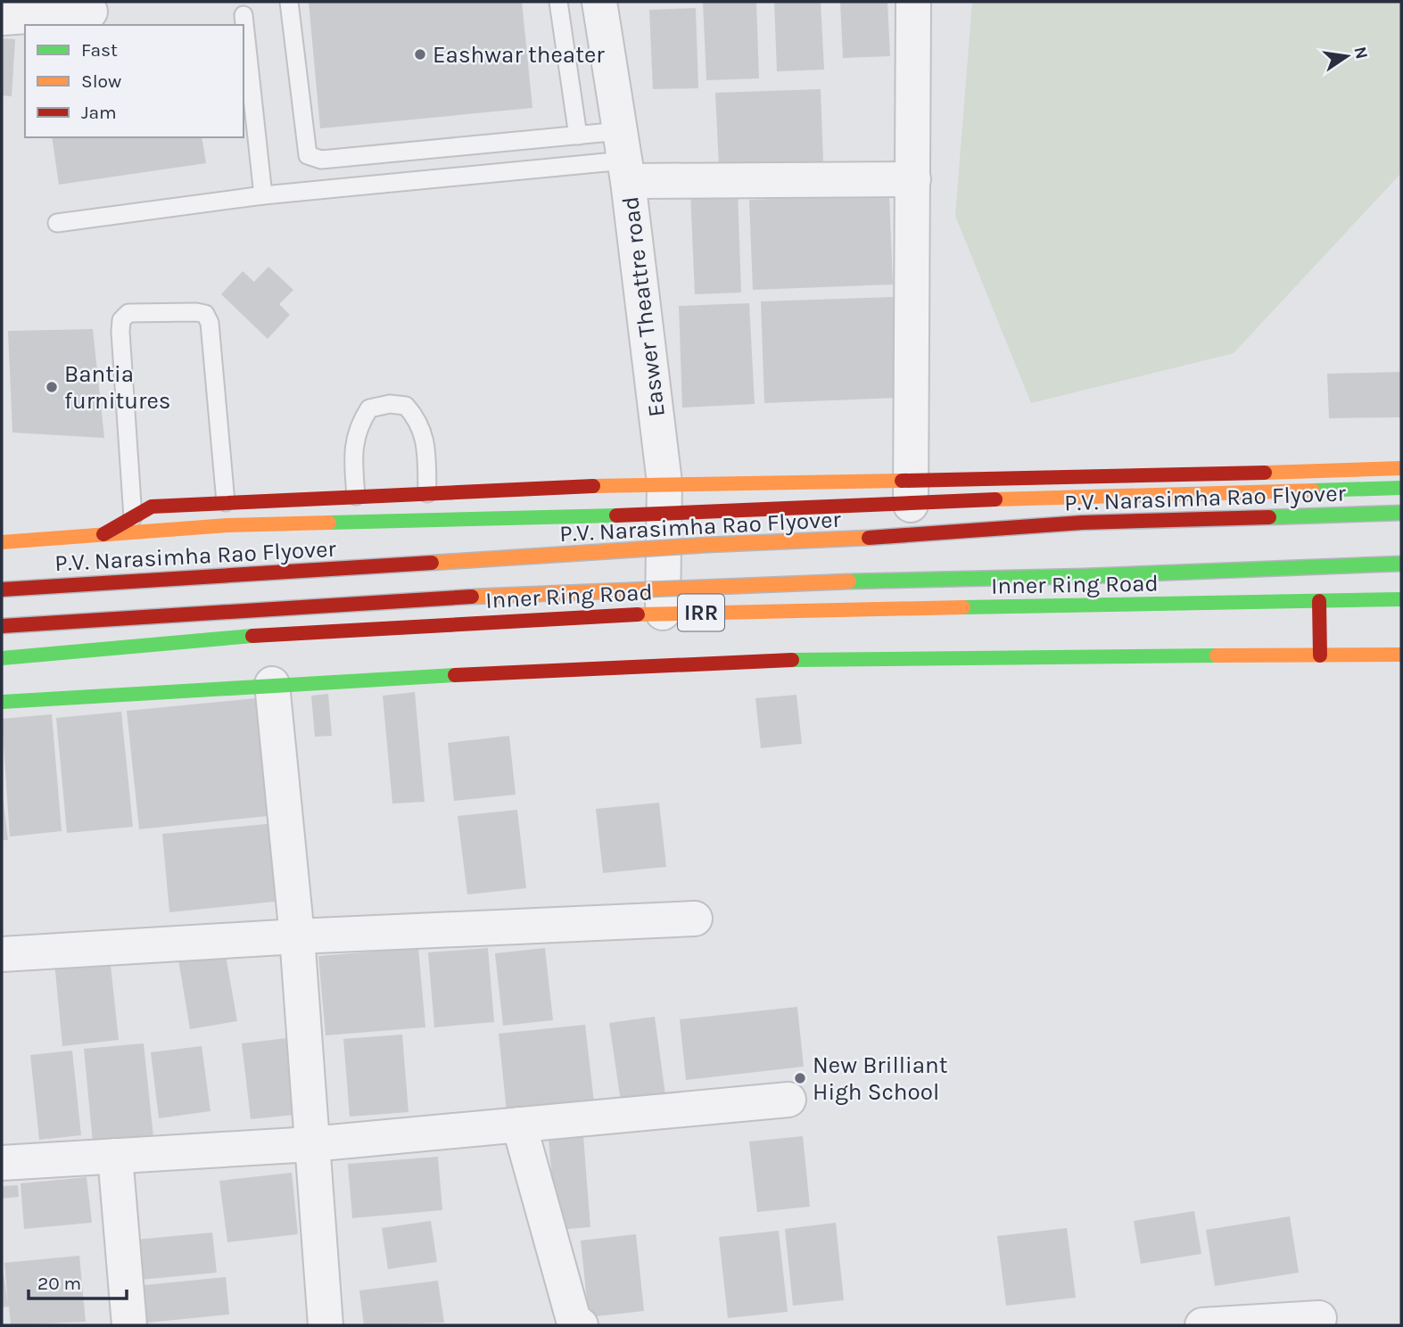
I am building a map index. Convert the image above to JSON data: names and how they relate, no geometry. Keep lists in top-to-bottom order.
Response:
{
  "streets": {
    "main road": ["P.V. Narasimha Rao Flyover", "Inner Ring Road", "IRR"],
    "street": ["Easwer Theattre road"]
  },
  "crossings": [
    ["Easwer Theattre road", "Inner Ring Road"]
  ],
  "places": ["Eashwar theater", "Bantia furnitures", "New Brilliant High School"],
  "legend": ["Fast", "Slow", "Jam"],
  "scale_bar": "20 m",
  "north": "right"
}
